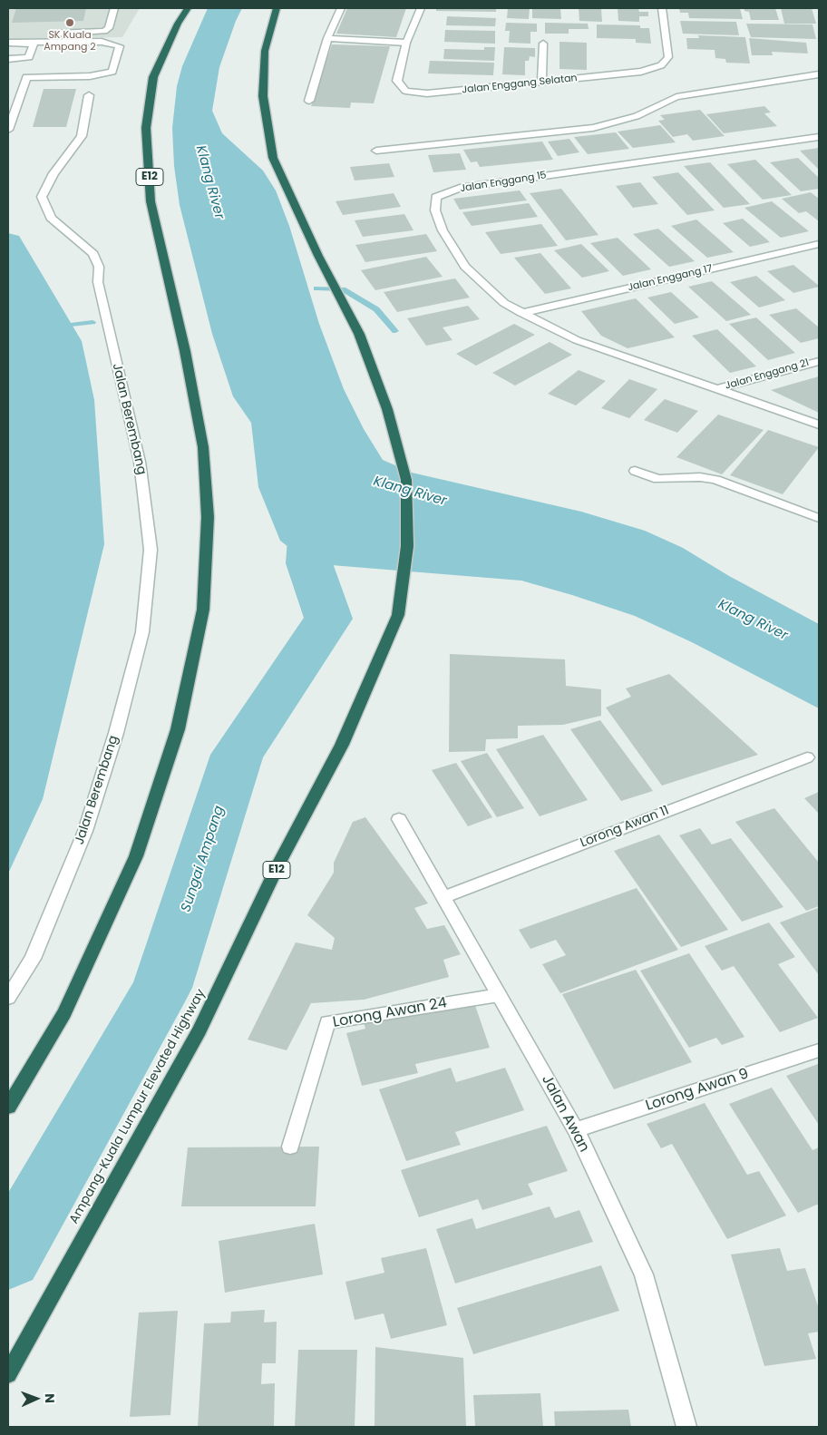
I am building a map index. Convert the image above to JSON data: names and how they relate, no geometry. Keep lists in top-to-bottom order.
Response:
{
  "streets": {
    "highway": ["E12", "Ampang-Kuala Lumpur Elevated Highway"],
    "street": [
      "Jalan Enggang Selatan",
      "Jalan Enggang 15",
      "Jalan Enggang 17",
      "Jalan Enggang 21",
      "Jalan Berembang",
      "Lorong Awan 11",
      "Lorong Awan 24",
      "Lorong Awan 9",
      "Jalan Awan"
    ]
  },
  "crossings": [
    ["Jalan Enggang 15", "Jalan Enggang 17"],
    ["Jalan Enggang 15", "Jalan Enggang 21"],
    ["Lorong Awan 11", "Jalan Awan"],
    ["Lorong Awan 24", "Jalan Awan"],
    ["Lorong Awan 9", "Jalan Awan"]
  ],
  "water": ["Klang River", "Sungai Ampang"],
  "places": ["SK Kuala Ampang 2"],
  "north": "right"
}
